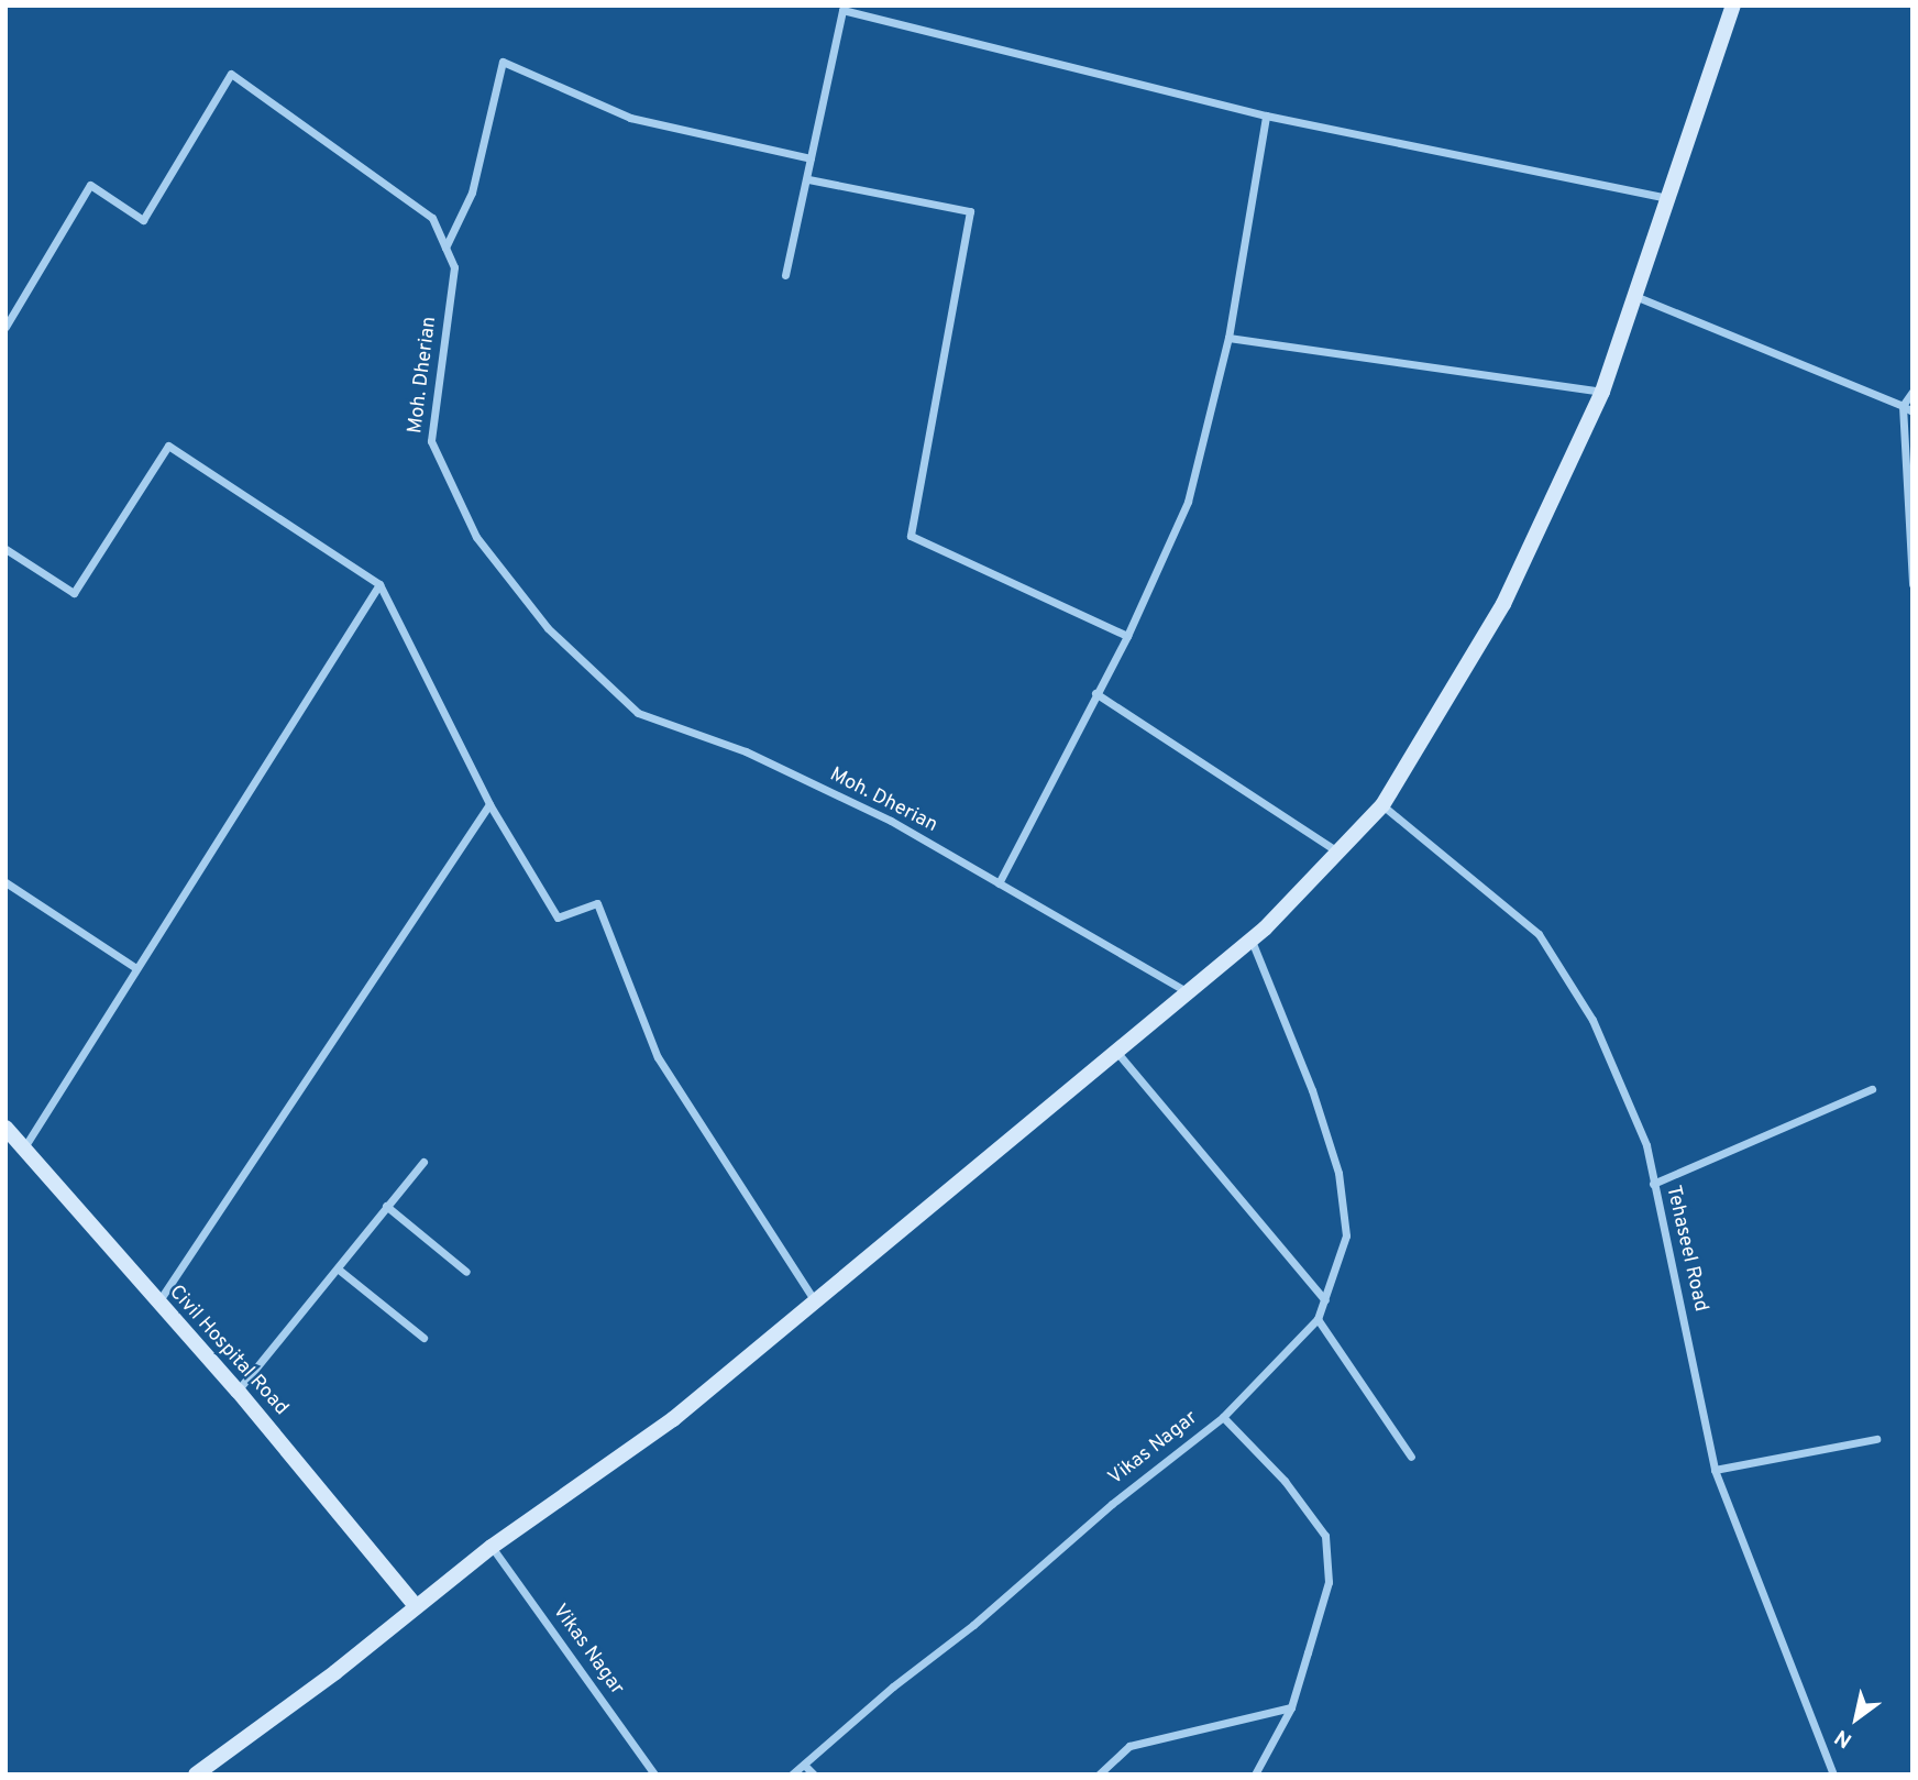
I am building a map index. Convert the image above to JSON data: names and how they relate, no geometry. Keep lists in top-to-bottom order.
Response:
{
  "streets": {
    "street": [
      "Moh. Dherian",
      "Tehaseel Road",
      "Civil Hospital Road",
      "Vikas Nagar"
    ]
  },
  "north": "bottom left"
}
